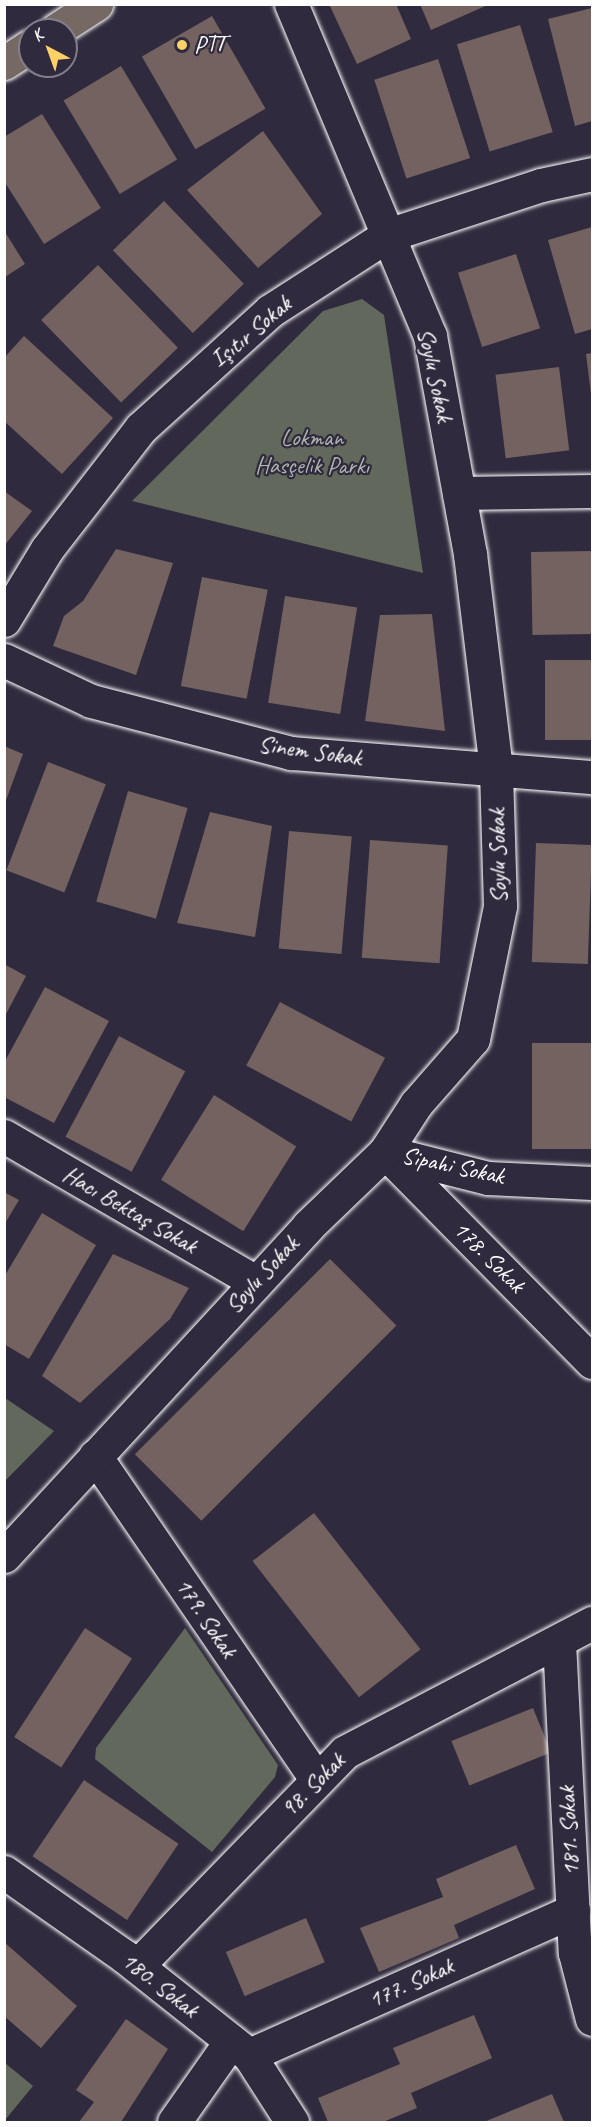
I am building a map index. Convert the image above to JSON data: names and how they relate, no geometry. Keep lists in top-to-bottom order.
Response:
{
  "streets": {
    "street": [
      "Işıtır Sokak",
      "Soylu Sokak",
      "Sinem Sokak",
      "Sipahi Sokak",
      "Hacı Bektaş Sokak",
      "178. Sokak",
      "179. Sokak",
      "98. Sokak",
      "181. Sokak",
      "177. Sokak",
      "180. Sokak"
    ]
  },
  "crossings": [
    ["Işıtır Sokak", "Soylu Sokak"],
    ["Soylu Sokak", "Sinem Sokak"],
    ["Soylu Sokak", "Sipahi Sokak"],
    ["Soylu Sokak", "Hacı Bektaş Sokak"],
    ["Soylu Sokak", "178. Sokak"],
    ["Soylu Sokak", "179. Sokak"],
    ["Sipahi Sokak", "178. Sokak"],
    ["179. Sokak", "98. Sokak"],
    ["98. Sokak", "181. Sokak"],
    ["98. Sokak", "180. Sokak"],
    ["181. Sokak", "177. Sokak"],
    ["177. Sokak", "180. Sokak"]
  ],
  "parks": ["Lokman Hasçelik Parkı"],
  "places": ["PTT"],
  "north": "top left"
}
